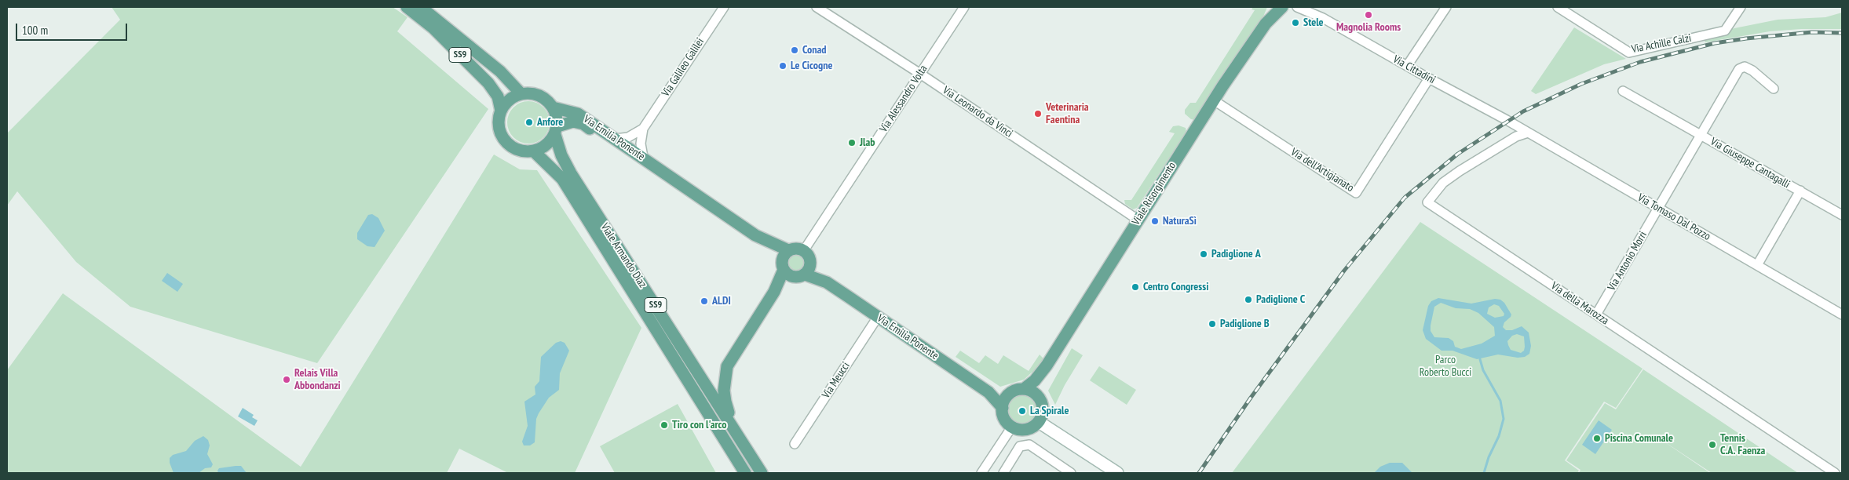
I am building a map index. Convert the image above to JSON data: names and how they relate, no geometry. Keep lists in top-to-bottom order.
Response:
{
  "streets": {
    "main road": [
      "SS9",
      "Via Emilia Ponente",
      "Viale Risorgimento",
      "Viale Armando Diaz"
    ],
    "street": [
      "Via Achille Calzi",
      "Via Galileo Galilei",
      "Via Cittadini",
      "Via Alessandro Volta",
      "Via Leonardo da Vinci",
      "Via Giuseppe Cantagalli",
      "Via dell'Artigianato",
      "Via Tomaso Dal Pozzo",
      "Via Antonio Morri",
      "Via della Marozza",
      "Via Meucci"
    ]
  },
  "crossings": [
    ["SS9", "Via Emilia Ponente"],
    ["SS9", "Viale Armando Diaz"],
    ["Via Galileo Galilei", "Via Emilia Ponente"],
    ["Via Cittadini", "Via dell'Artigianato"],
    ["Via Cittadini", "Via Tomaso Dal Pozzo"],
    ["Via Alessandro Volta", "Via Leonardo da Vinci"],
    ["Via Alessandro Volta", "Via Emilia Ponente"],
    ["Via Leonardo da Vinci", "Viale Risorgimento"],
    ["Via Emilia Ponente", "Viale Risorgimento"],
    ["Via Emilia Ponente", "Viale Armando Diaz"],
    ["Via Emilia Ponente", "Via Meucci"],
    ["Via Giuseppe Cantagalli", "Via Tomaso Dal Pozzo"],
    ["Via Giuseppe Cantagalli", "Via Antonio Morri"],
    ["Via dell'Artigianato", "Viale Risorgimento"],
    ["Via Tomaso Dal Pozzo", "Via Antonio Morri"],
    ["Via Tomaso Dal Pozzo", "Via della Marozza"],
    ["Via Antonio Morri", "Via della Marozza"]
  ],
  "parks": ["Parco Roberto Bucci"],
  "places": [
    "Magnolia Rooms",
    "Stele",
    "Conad",
    "Le Cicogne",
    "Veterinaria Faentina",
    "Anfore",
    "Jlab",
    "NaturaSì",
    "Padiglione A",
    "Centro Congressi",
    "Padiglione C",
    "ALDI",
    "Padiglione B",
    "Relais Villa Abbondanzi",
    "La Spirale",
    "Tiro con l'arco",
    "Piscina Comunale",
    "Tennis C.A. Faenza"
  ],
  "scale_bar": "100 m"
}
